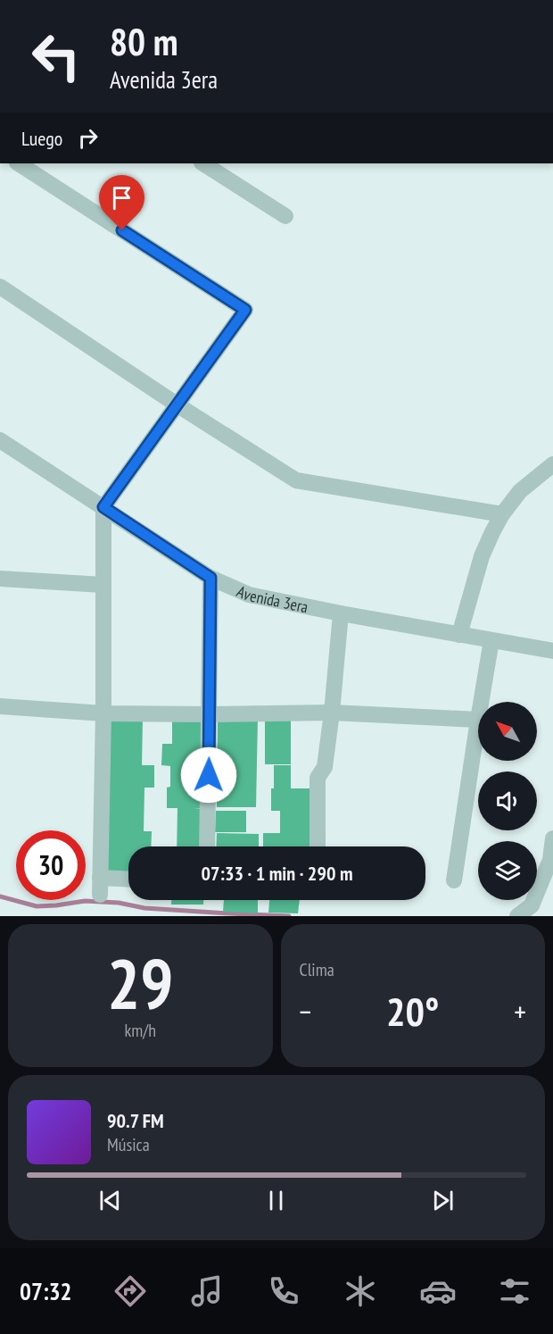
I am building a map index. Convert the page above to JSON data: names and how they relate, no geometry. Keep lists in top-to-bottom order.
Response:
{
  "streets": {
    "street": ["Avenida 3era"]
  },
  "north": "top left",
  "page": {
    "turn": ["80 m", "Avenida 3era"],
    "then": "Luego",
    "limit": "30",
    "trip": "07:33 · 1 min · 290 m",
    "tile": [
      ["29", "km/h"],
      "Clima"
    ],
    "heat": ["−", "20°", "+"],
    "song": ["90.7 FM", "Música"],
    "tabs": "07:32"
  }
}
